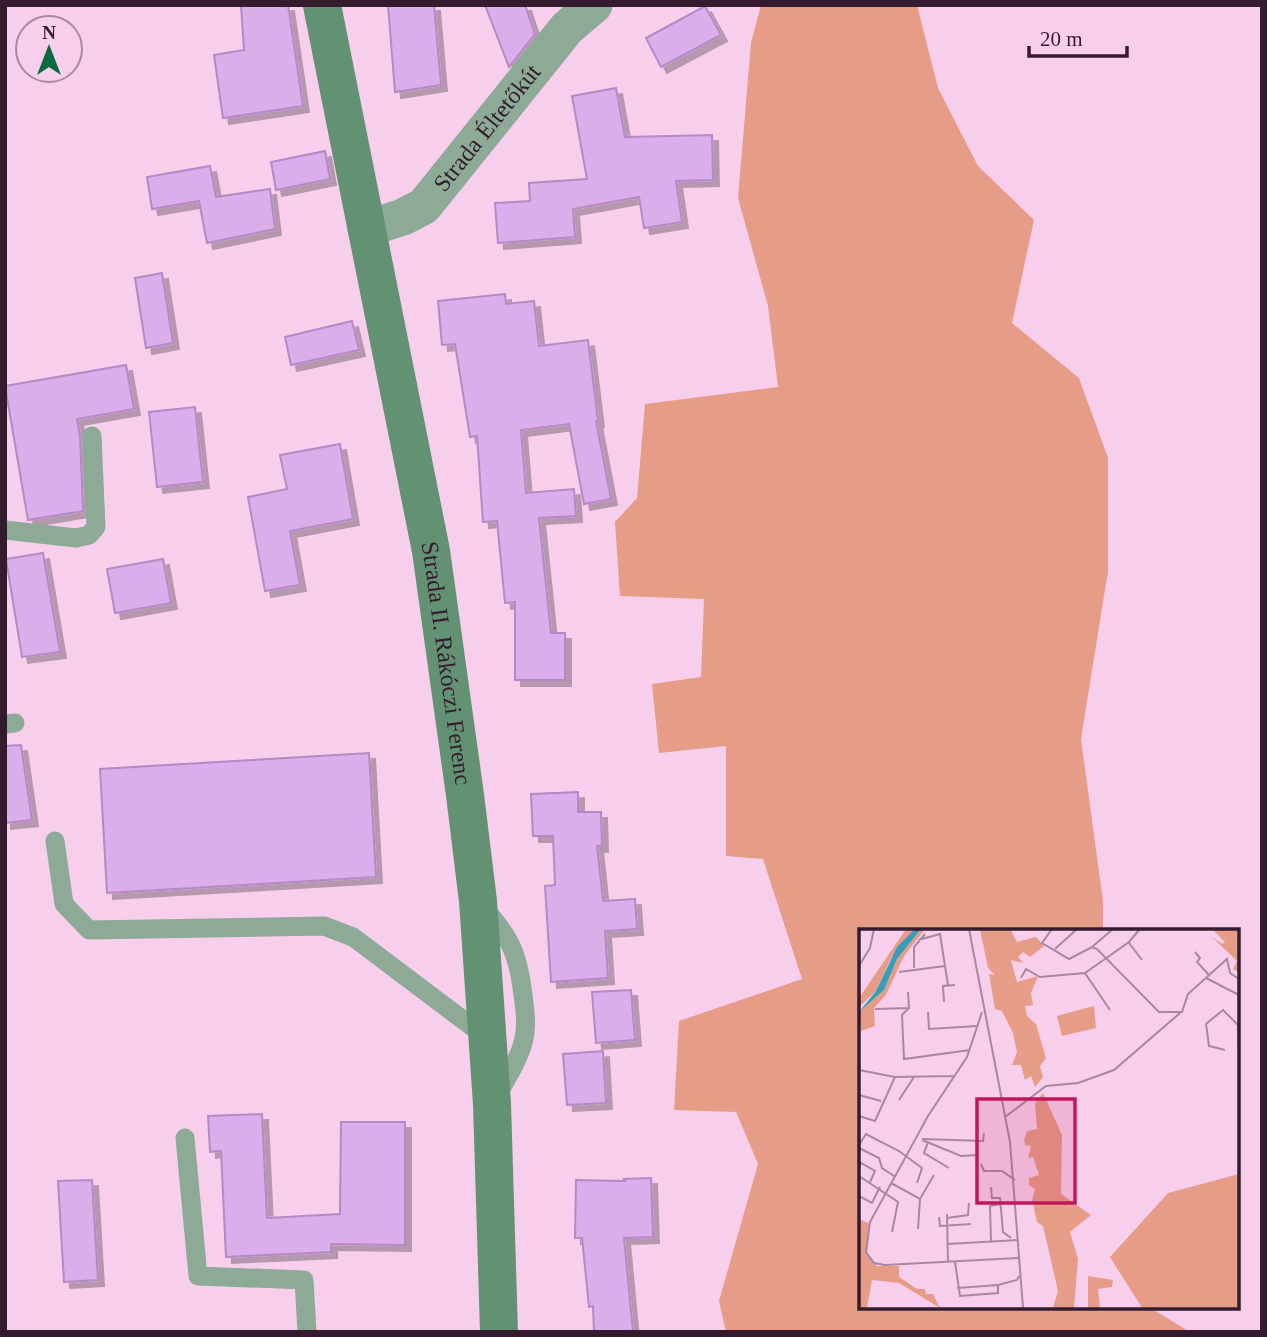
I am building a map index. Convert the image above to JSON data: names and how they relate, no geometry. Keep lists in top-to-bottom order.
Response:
{
  "streets": {
    "main road": ["Strada II. Rákóczi Ferenc"],
    "street": ["Strada Éltetőkút"]
  },
  "crossings": [
    ["Strada Éltetőkút", "Strada II. Rákóczi Ferenc"]
  ],
  "scale_bar": "20 m",
  "north": "top"
}
